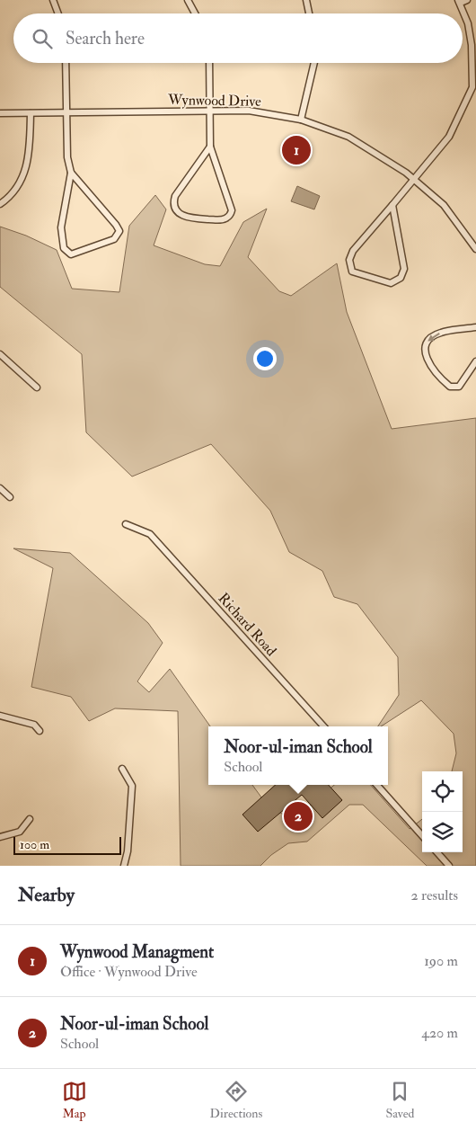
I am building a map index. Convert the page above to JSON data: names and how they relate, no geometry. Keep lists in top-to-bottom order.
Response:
{
  "streets": {
    "street": ["Wynwood Drive", "Richard Road"]
  },
  "scale_bar": "100 m",
  "page": {
    "search": "Search here",
    "pins": ["1", "2"],
    "popup": ["Noor-ul-iman School", "School"],
    "scale": "100 m",
    "heading": ["Nearby", "2 results"],
    "list": [
      {
        "mark": "1",
        "name": "Wynwood Managment",
        "note": "Office · Wynwood Drive",
        "value": "190 m"
      },
      {
        "mark": "2",
        "name": "Noor-ul-iman School",
        "note": "School",
        "value": "420 m"
      }
    ],
    "nav": ["Map", "Directions", "Saved"]
  }
}
